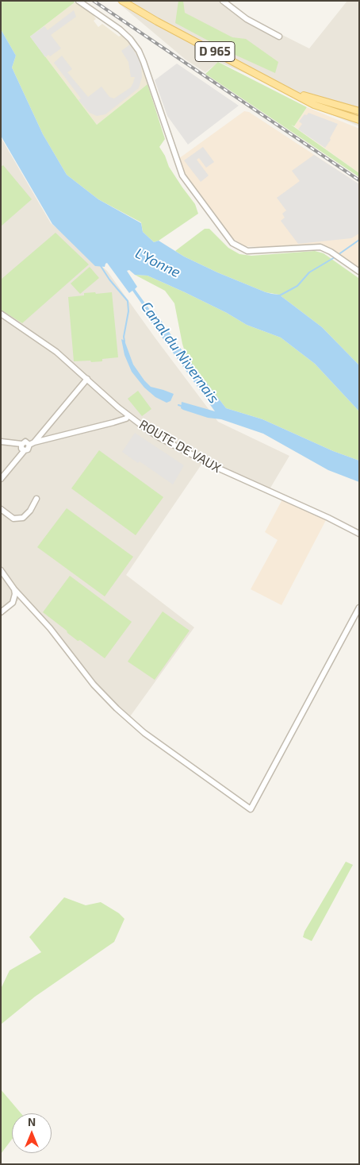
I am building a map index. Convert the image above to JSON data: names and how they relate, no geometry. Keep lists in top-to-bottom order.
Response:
{
  "streets": {
    "main road": ["D 965"],
    "street": ["ROUTE DE VAUX"]
  },
  "water": ["L'Yonne", "Canal du Nivernais"],
  "north": "top"
}
